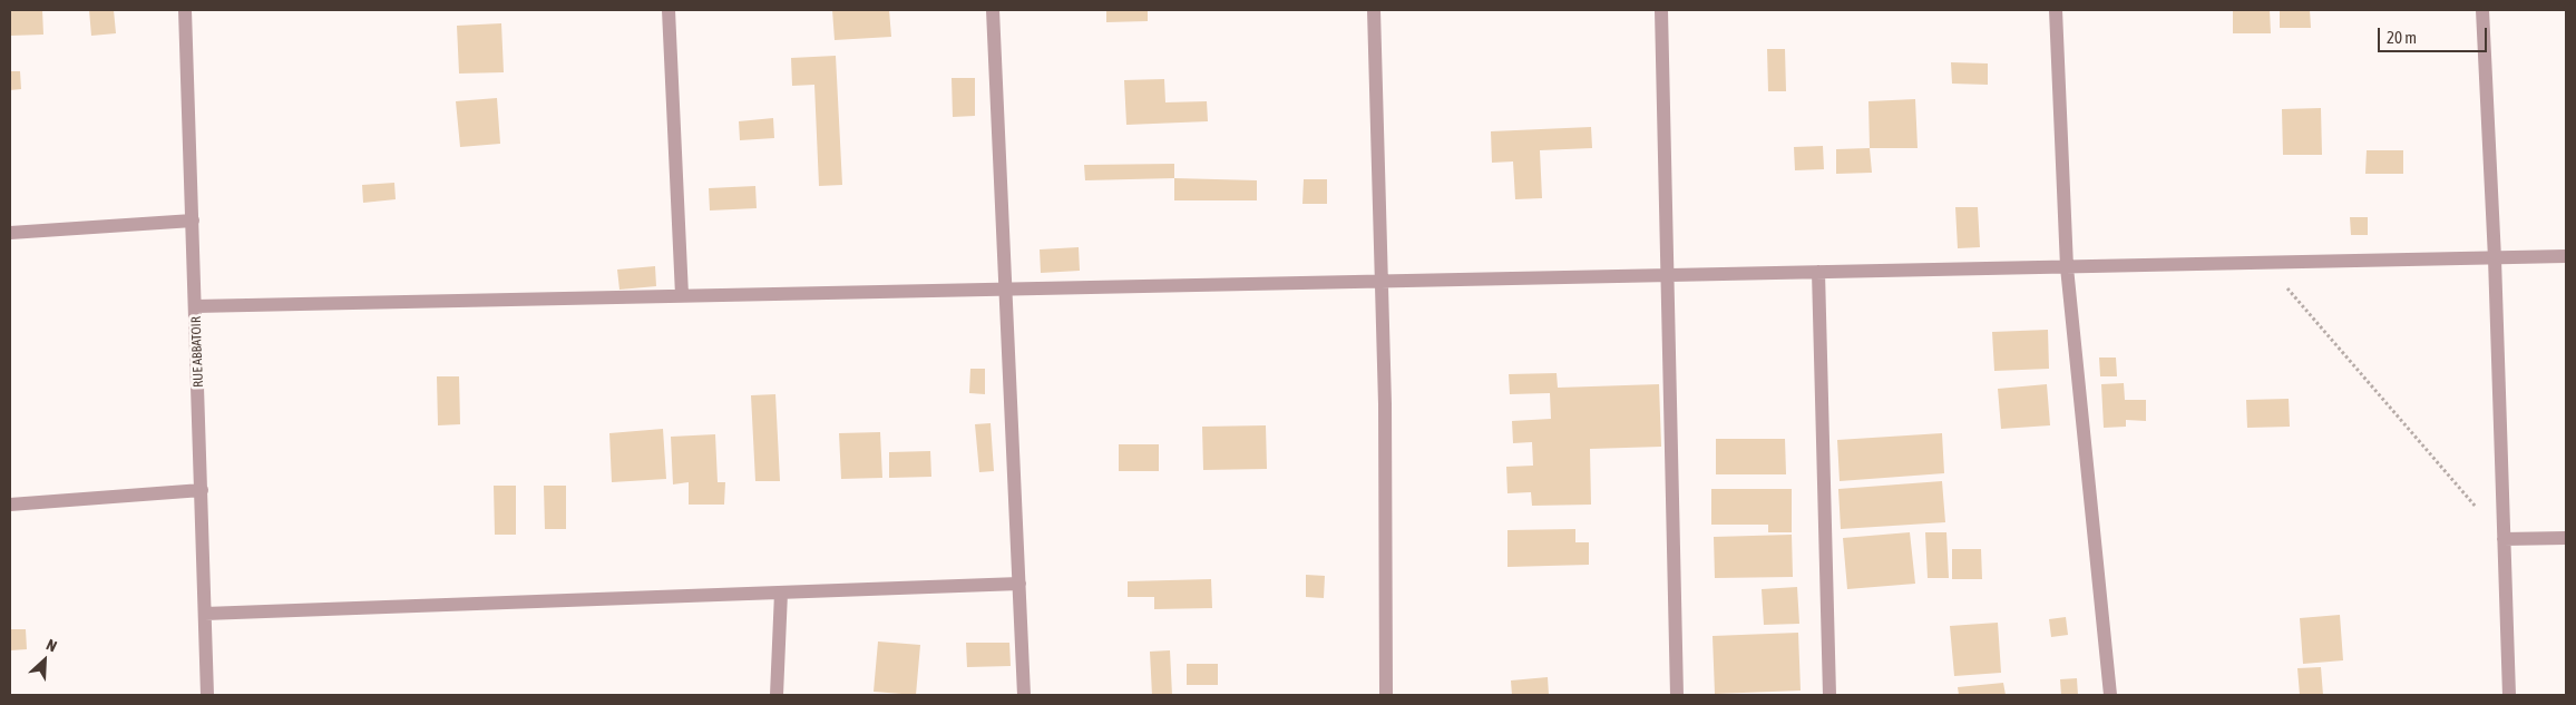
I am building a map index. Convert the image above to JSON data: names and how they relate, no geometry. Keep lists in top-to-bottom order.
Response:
{
  "streets": {
    "street": ["RUE ABBATOIR"]
  },
  "scale_bar": "20 m",
  "north": "top right"
}
